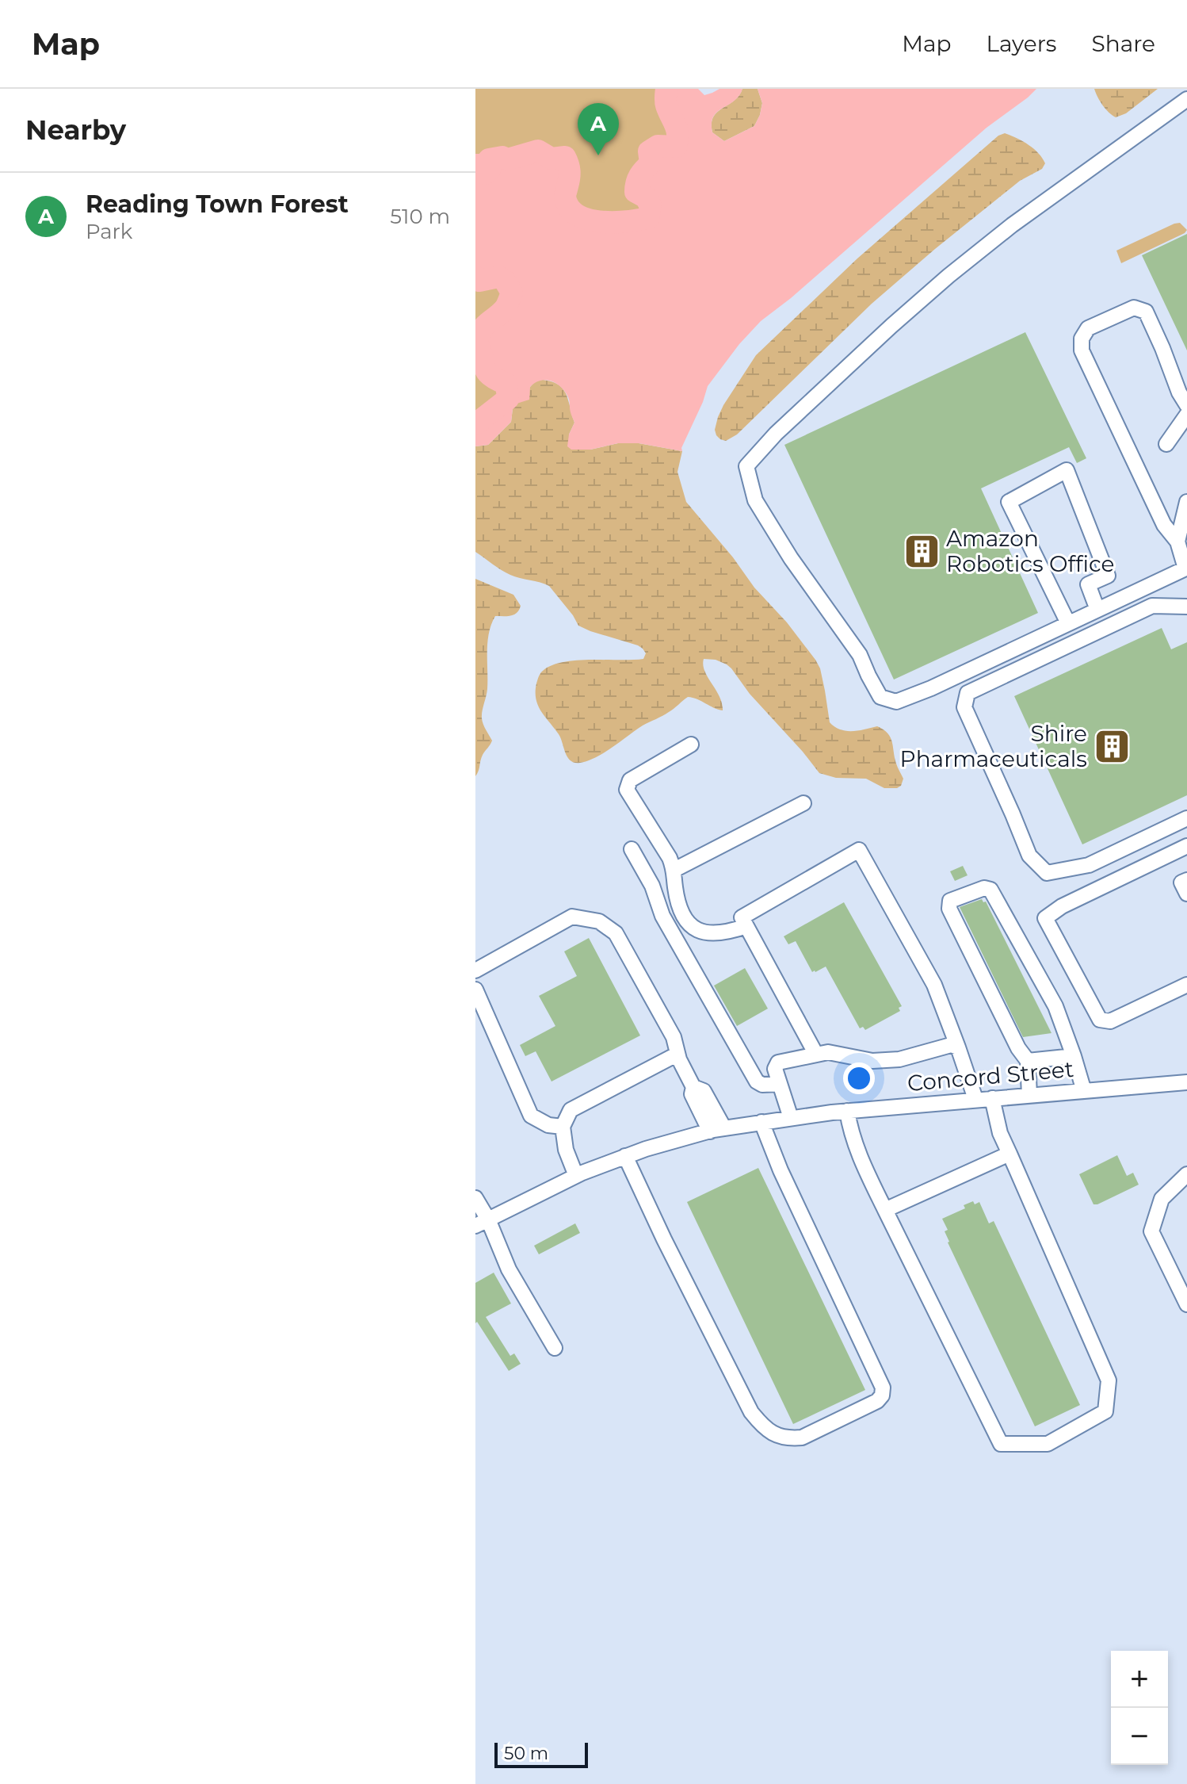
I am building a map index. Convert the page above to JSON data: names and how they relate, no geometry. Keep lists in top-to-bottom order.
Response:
{
  "streets": {
    "street": ["Concord Street"]
  },
  "places": {
    "building": ["Amazon Robotics Office", "Shire Pharmaceuticals"]
  },
  "scale_bar": "50 m",
  "page": {
    "header": "Map",
    "nav": ["Map", "Layers", "Share"],
    "heading": "Nearby",
    "pins": "A",
    "list": [
      {
        "mark": "A",
        "name": "Reading Town Forest",
        "note": "Park",
        "value": "510 m"
      }
    ],
    "map_buttons": ["+", "−"],
    "scale": "50 m"
  }
}
